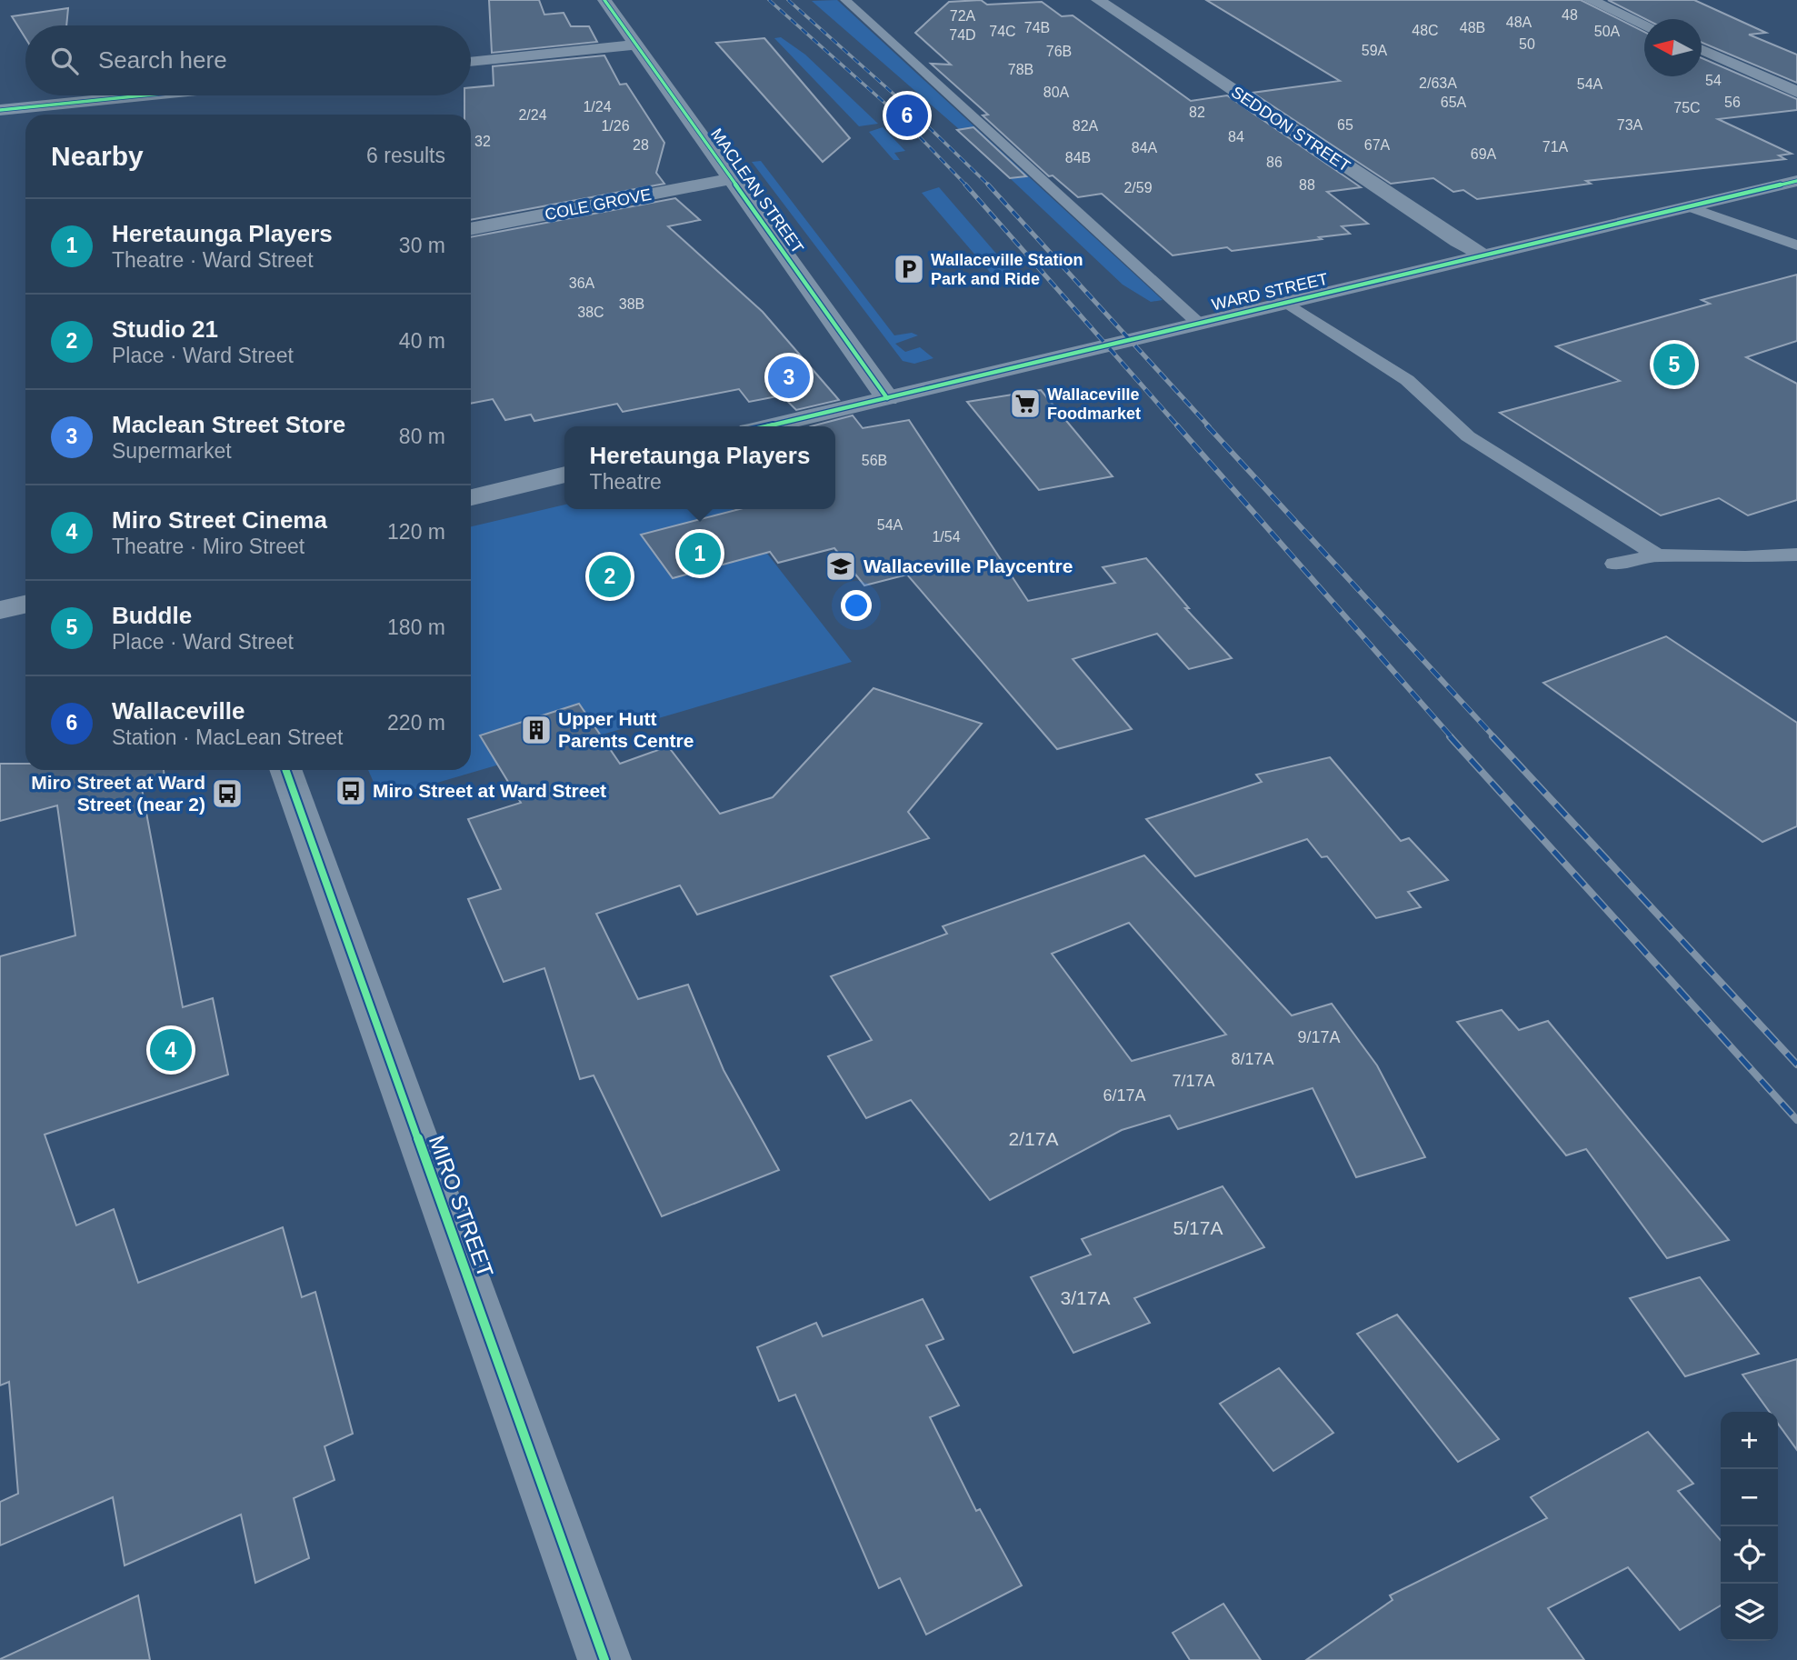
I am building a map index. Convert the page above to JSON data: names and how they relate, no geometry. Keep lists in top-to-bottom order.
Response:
{
  "streets": {
    "street": [
      "SEDDON STREET",
      "MACLEAN STREET",
      "COLE GROVE",
      "WARD STREET",
      "MIRO STREET"
    ]
  },
  "crossings": [
    ["SEDDON STREET", "WARD STREET"],
    ["MACLEAN STREET", "COLE GROVE"],
    ["MACLEAN STREET", "WARD STREET"]
  ],
  "places": {
    "parking": ["Wallaceville Station Park and Ride"],
    "supermarket": ["Wallaceville Foodmarket"],
    "school or university": ["Wallaceville Playcentre"],
    "building": ["Upper Hutt Parents Centre"],
    "bus stop": ["Miro Street at Ward Street", "Miro Street at Ward Street (near 2)"]
  },
  "house_numbers": [
    "48",
    "72A",
    "48A",
    "74B",
    "48B",
    "48C",
    "74C",
    "50A",
    "74D",
    "50",
    "59A",
    "76B",
    "78B",
    "54",
    "2/63A",
    "54A",
    "80A",
    "65A",
    "56",
    "1/24",
    "75C",
    "82",
    "2/24",
    "65",
    "73A",
    "1/26",
    "82A",
    "84",
    "32",
    "28",
    "67A",
    "71A",
    "84A",
    "69A",
    "84B",
    "86",
    "88",
    "2/59",
    "36A",
    "38B",
    "38C",
    "56B",
    "54A",
    "1/54",
    "9/17A",
    "8/17A",
    "7/17A",
    "6/17A",
    "2/17A",
    "5/17A",
    "3/17A"
  ],
  "north": "left",
  "page": {
    "search": "Search here",
    "pins": [
      "6",
      "5",
      "3",
      "1",
      "2",
      "4"
    ],
    "heading": ["Nearby", "6 results"],
    "list": [
      {
        "mark": "1",
        "name": "Heretaunga Players",
        "note": "Theatre · Ward Street",
        "value": "30 m"
      },
      {
        "mark": "2",
        "name": "Studio 21",
        "note": "Place · Ward Street",
        "value": "40 m"
      },
      {
        "mark": "3",
        "name": "Maclean Street Store",
        "note": "Supermarket",
        "value": "80 m"
      },
      {
        "mark": "4",
        "name": "Miro Street Cinema",
        "note": "Theatre · Miro Street",
        "value": "120 m"
      },
      {
        "mark": "5",
        "name": "Buddle",
        "note": "Place · Ward Street",
        "value": "180 m"
      },
      {
        "mark": "6",
        "name": "Wallaceville",
        "note": "Station · MacLean Street",
        "value": "220 m"
      }
    ],
    "popup": ["Heretaunga Players", "Theatre"],
    "map_buttons": ["+", "−"]
  }
}
